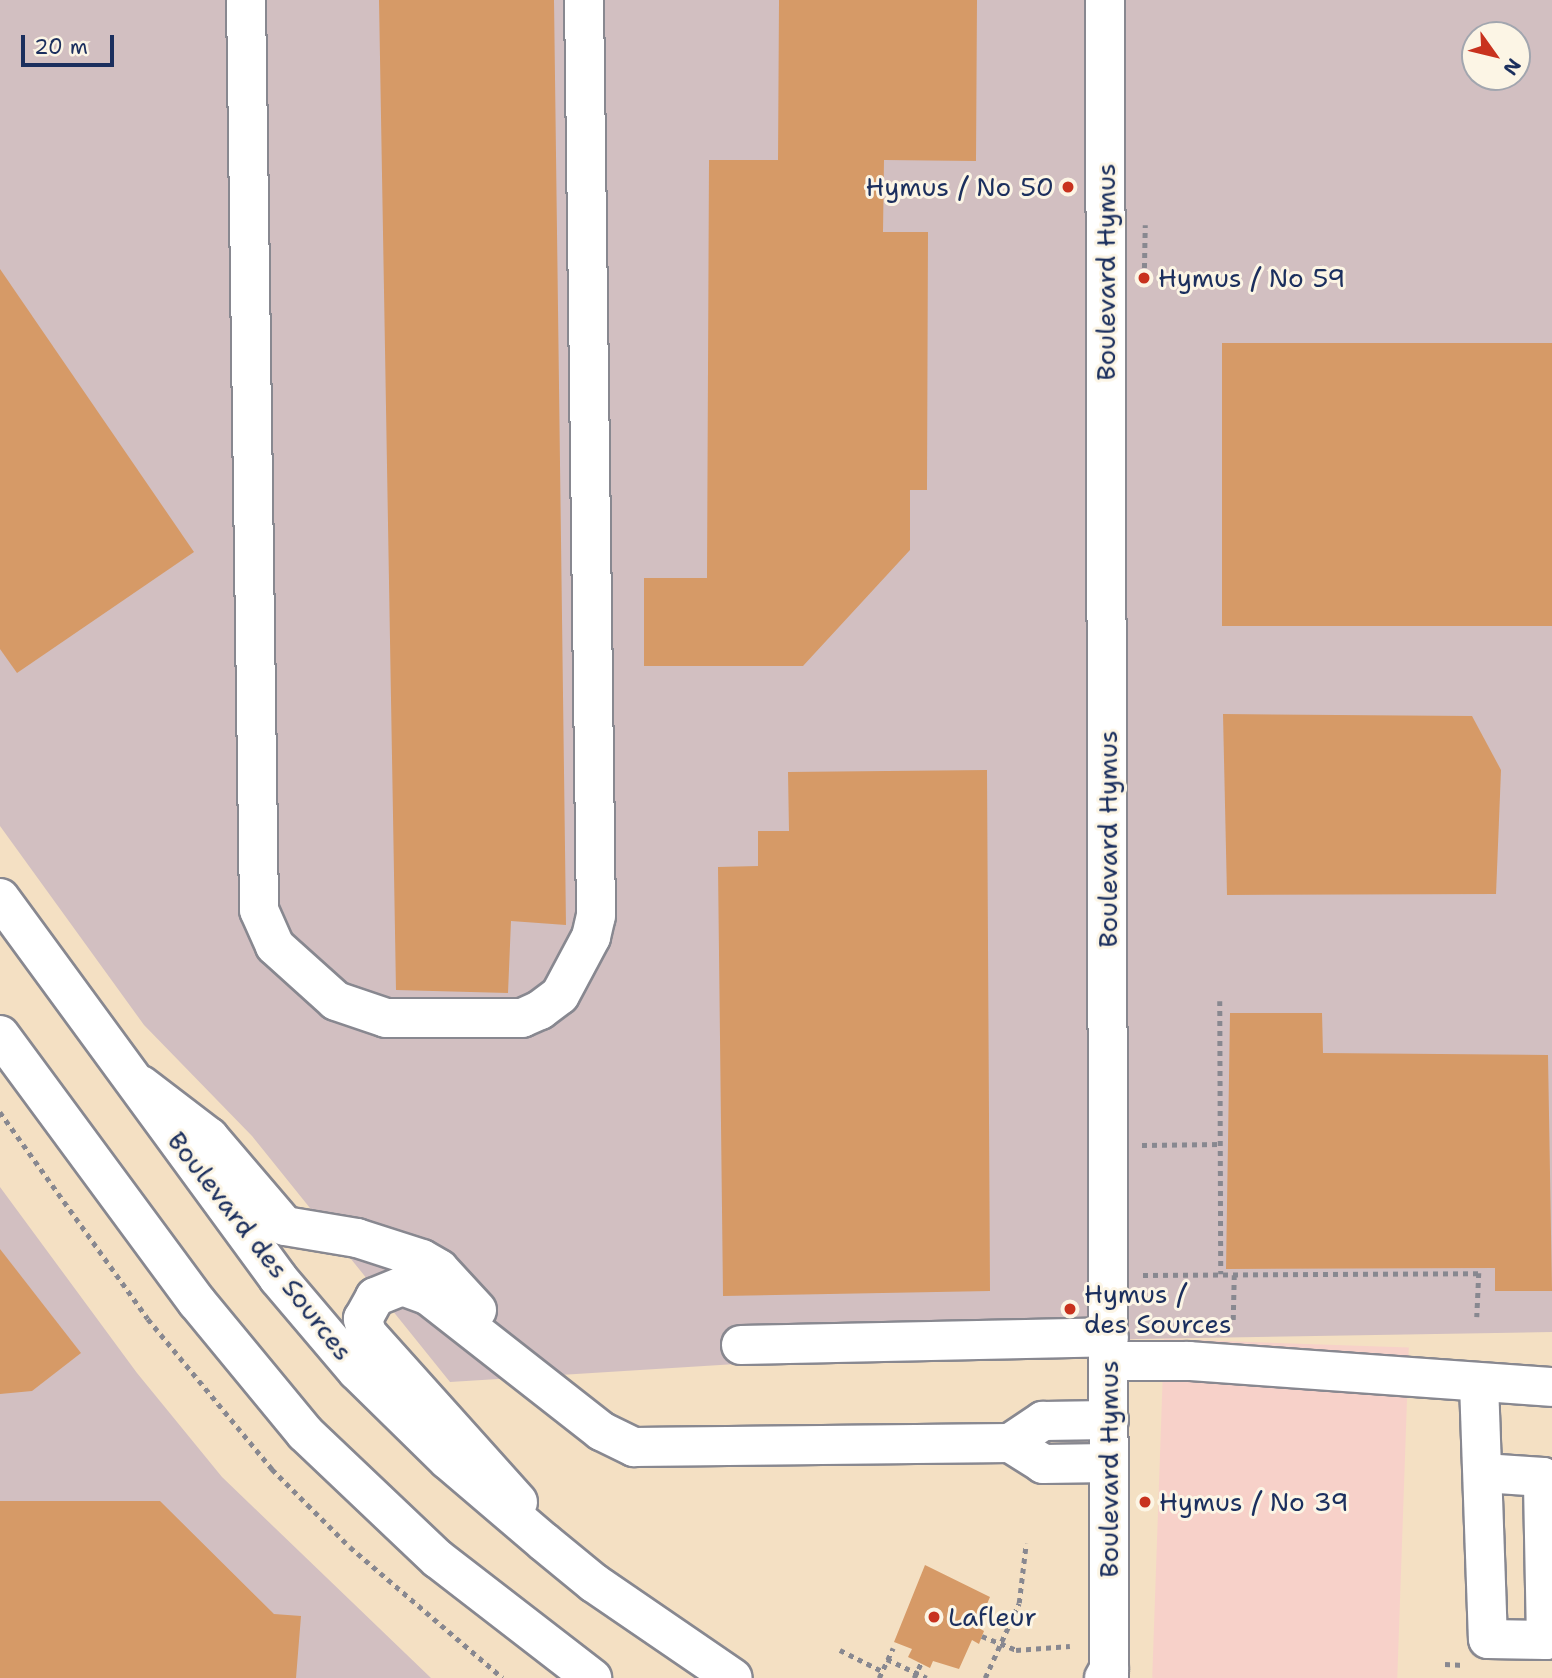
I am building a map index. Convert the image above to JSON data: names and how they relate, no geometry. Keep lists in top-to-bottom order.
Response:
{
  "streets": {
    "main road": ["Boulevard Hymus", "Boulevard des Sources"]
  },
  "places": [
    "Hymus / No 50",
    "Hymus / No 59",
    "Hymus / des Sources",
    "Hymus / No 39",
    "Lafleur"
  ],
  "scale_bar": "20 m",
  "north": "bottom right"
}
